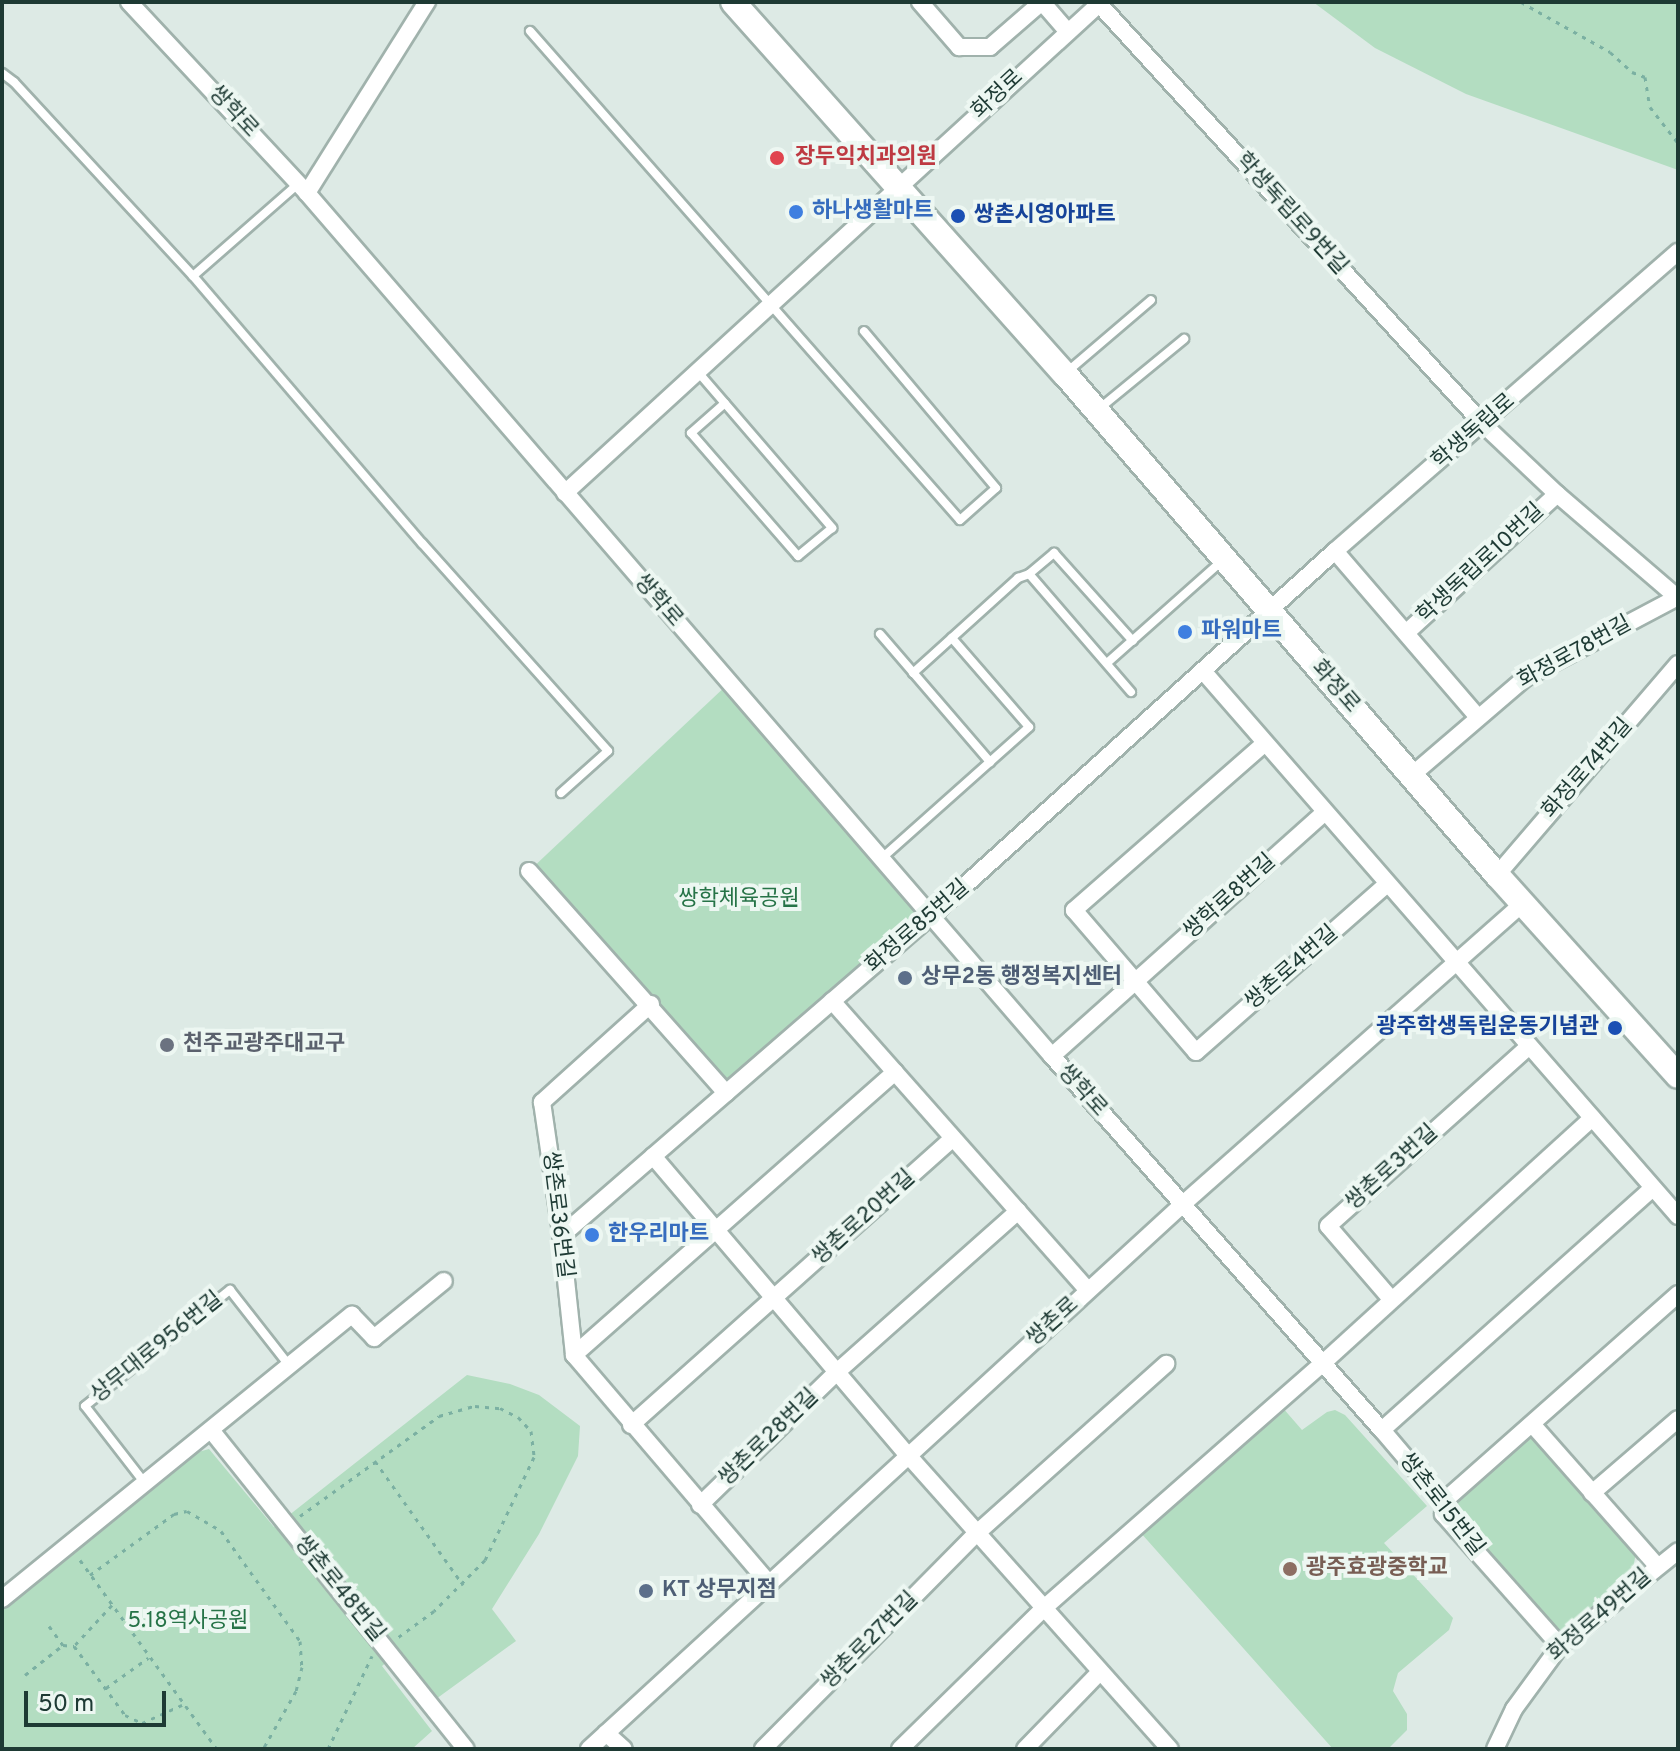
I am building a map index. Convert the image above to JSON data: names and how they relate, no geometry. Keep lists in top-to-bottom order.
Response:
{
  "streets": {
    "street": [
      "화정로",
      "쌍학로",
      "학생독립로9번길",
      "학생독립로",
      "학생독립로10번길",
      "화정로78번길",
      "화정로74번길",
      "쌍학로8번길",
      "화정로85번길",
      "쌍촌로4번길",
      "쌍촌로3번길",
      "쌍촌로36번길",
      "쌍촌로20번길",
      "쌍촌로",
      "쌍촌로28번길",
      "쌍촌로15번길",
      "쌍촌로48번길",
      "화정로49번길",
      "쌍촌로27번길"
    ],
    "lane": ["상무대로956번길"]
  },
  "crossings": [
    ["화정로", "학생독립로9번길"],
    ["화정로", "학생독립로"],
    ["화정로", "화정로78번길"],
    ["화정로", "화정로74번길"],
    ["화정로", "화정로85번길"],
    ["화정로", "쌍촌로"],
    ["쌍학로", "쌍학로8번길"],
    ["쌍학로", "화정로85번길"],
    ["쌍학로", "쌍촌로"],
    ["쌍학로", "쌍촌로15번길"],
    ["학생독립로9번길", "학생독립로"],
    ["학생독립로9번길", "학생독립로10번길"],
    ["학생독립로", "학생독립로10번길"],
    ["학생독립로", "화정로85번길"],
    ["학생독립로10번길", "화정로78번길"],
    ["쌍학로8번길", "쌍촌로4번길"],
    ["화정로85번길", "쌍촌로36번길"],
    ["화정로85번길", "쌍촌로28번길"],
    ["쌍촌로20번길", "쌍촌로28번길"],
    ["쌍촌로", "쌍촌로28번길"],
    ["쌍촌로", "쌍촌로15번길"],
    ["쌍촌로15번길", "화정로49번길"]
  ],
  "parks": ["쌍학체육공원", "5.18역사공원"],
  "places": [
    "장두익치과의원",
    "하나생활마트",
    "쌍촌시영아파트",
    "파워마트",
    "상무2동 행정복지센터",
    "광주학생독립운동기념관",
    "천주교광주대교구",
    "한우리마트",
    "광주효광중학교",
    "KT 상무지점"
  ],
  "scale_bar": "50 m"
}
